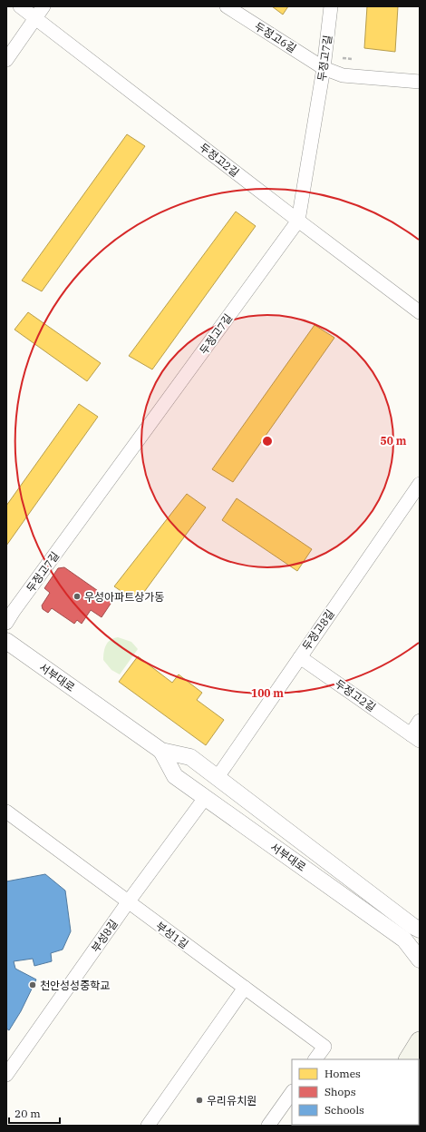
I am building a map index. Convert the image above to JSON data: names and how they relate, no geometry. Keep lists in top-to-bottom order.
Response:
{
  "streets": {
    "street": [
      "두정고6길",
      "두정고7길",
      "두정고2길",
      "두정고8길",
      "서부대로",
      "부성1길",
      "부성8길"
    ]
  },
  "crossings": [
    ["두정고6길", "두정고7길"],
    ["두정고7길", "두정고2길"],
    ["두정고2길", "두정고8길"],
    ["두정고8길", "서부대로"],
    ["서부대로", "부성8길"],
    ["부성1길", "부성8길"]
  ],
  "places": ["우성아파트상가동", "천안성성중학교", "우리유치원"],
  "legend": ["Homes", "Shops", "Schools"],
  "scale_bar": "20 m",
  "rings": ["50 m", "100 m"]
}
